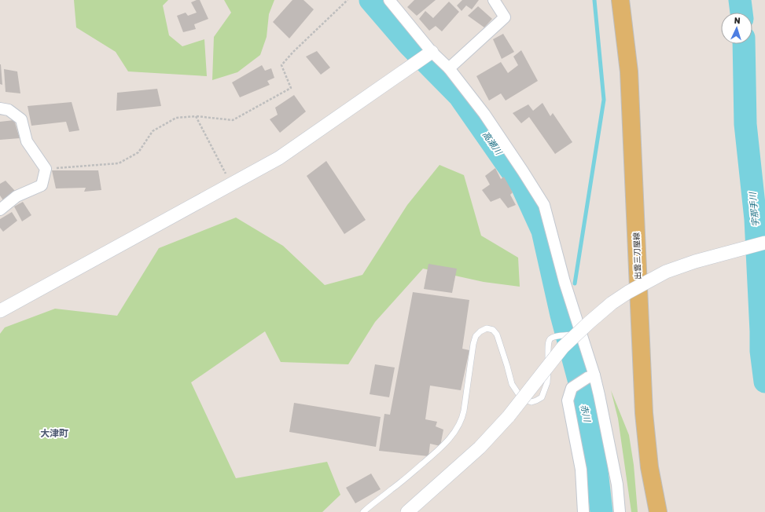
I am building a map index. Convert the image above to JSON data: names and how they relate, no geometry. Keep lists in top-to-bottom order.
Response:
{
  "streets": {
    "main road": ["出雲三刀屋線"]
  },
  "districts": ["大津町"],
  "water": ["高瀬川", "宇那手川", "赤川"],
  "north": "top"
}
